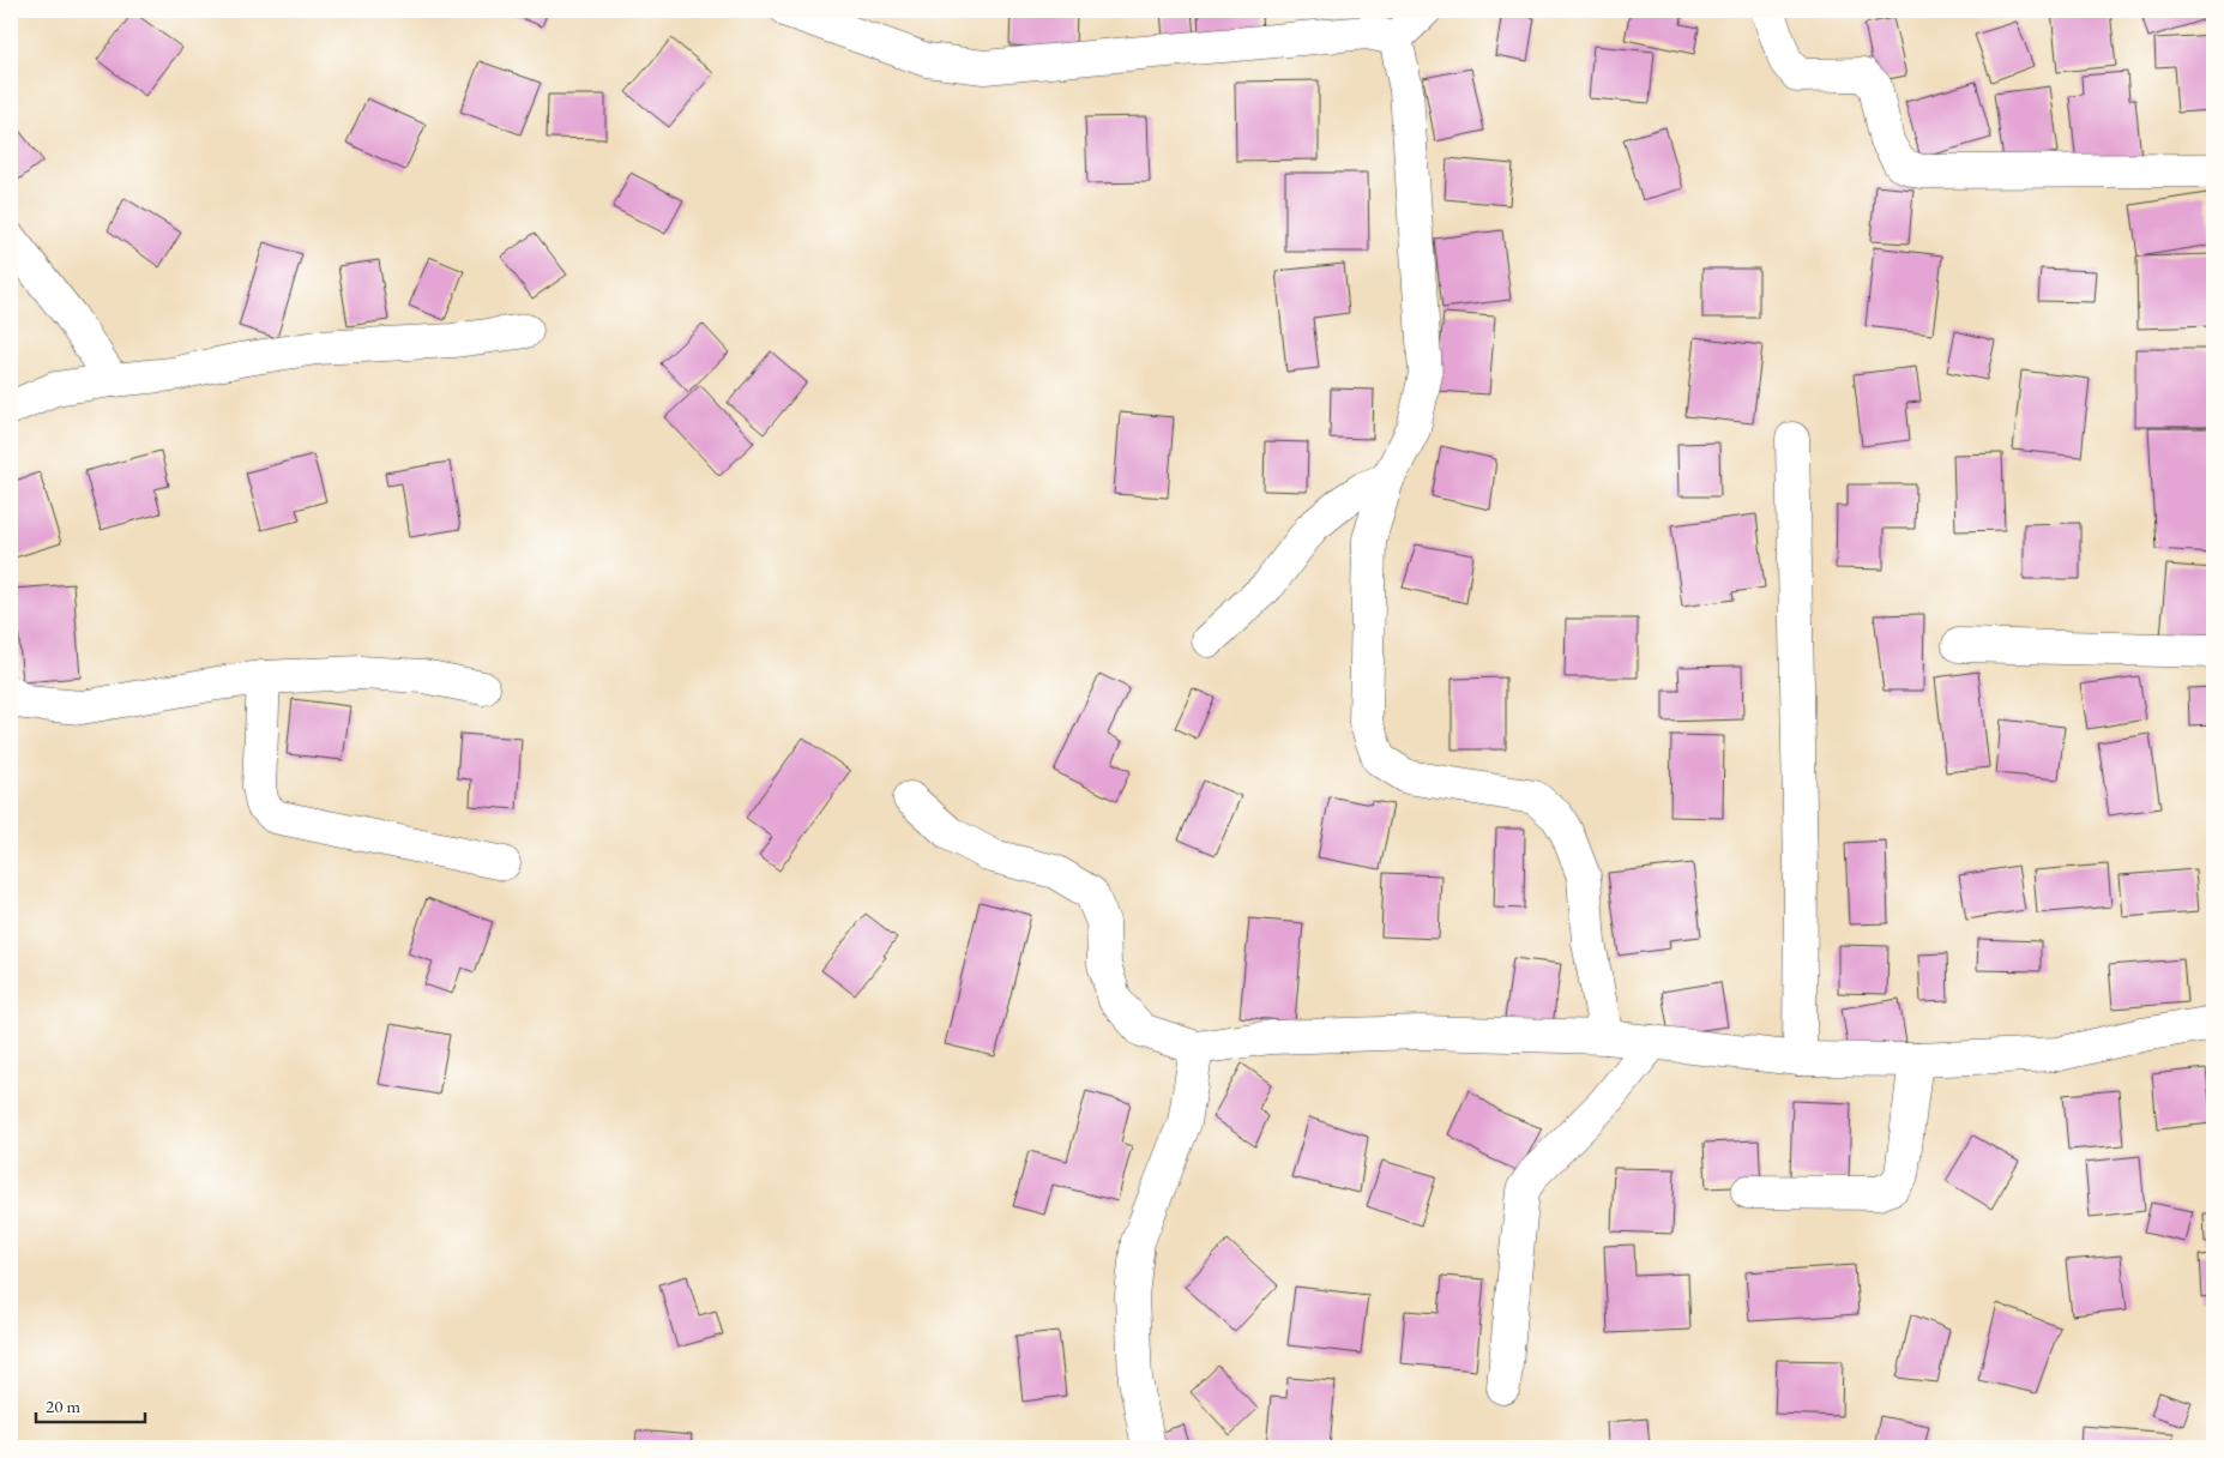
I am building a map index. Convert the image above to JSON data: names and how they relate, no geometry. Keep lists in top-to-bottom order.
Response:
{
  "scale_bar": "20 m"
}
